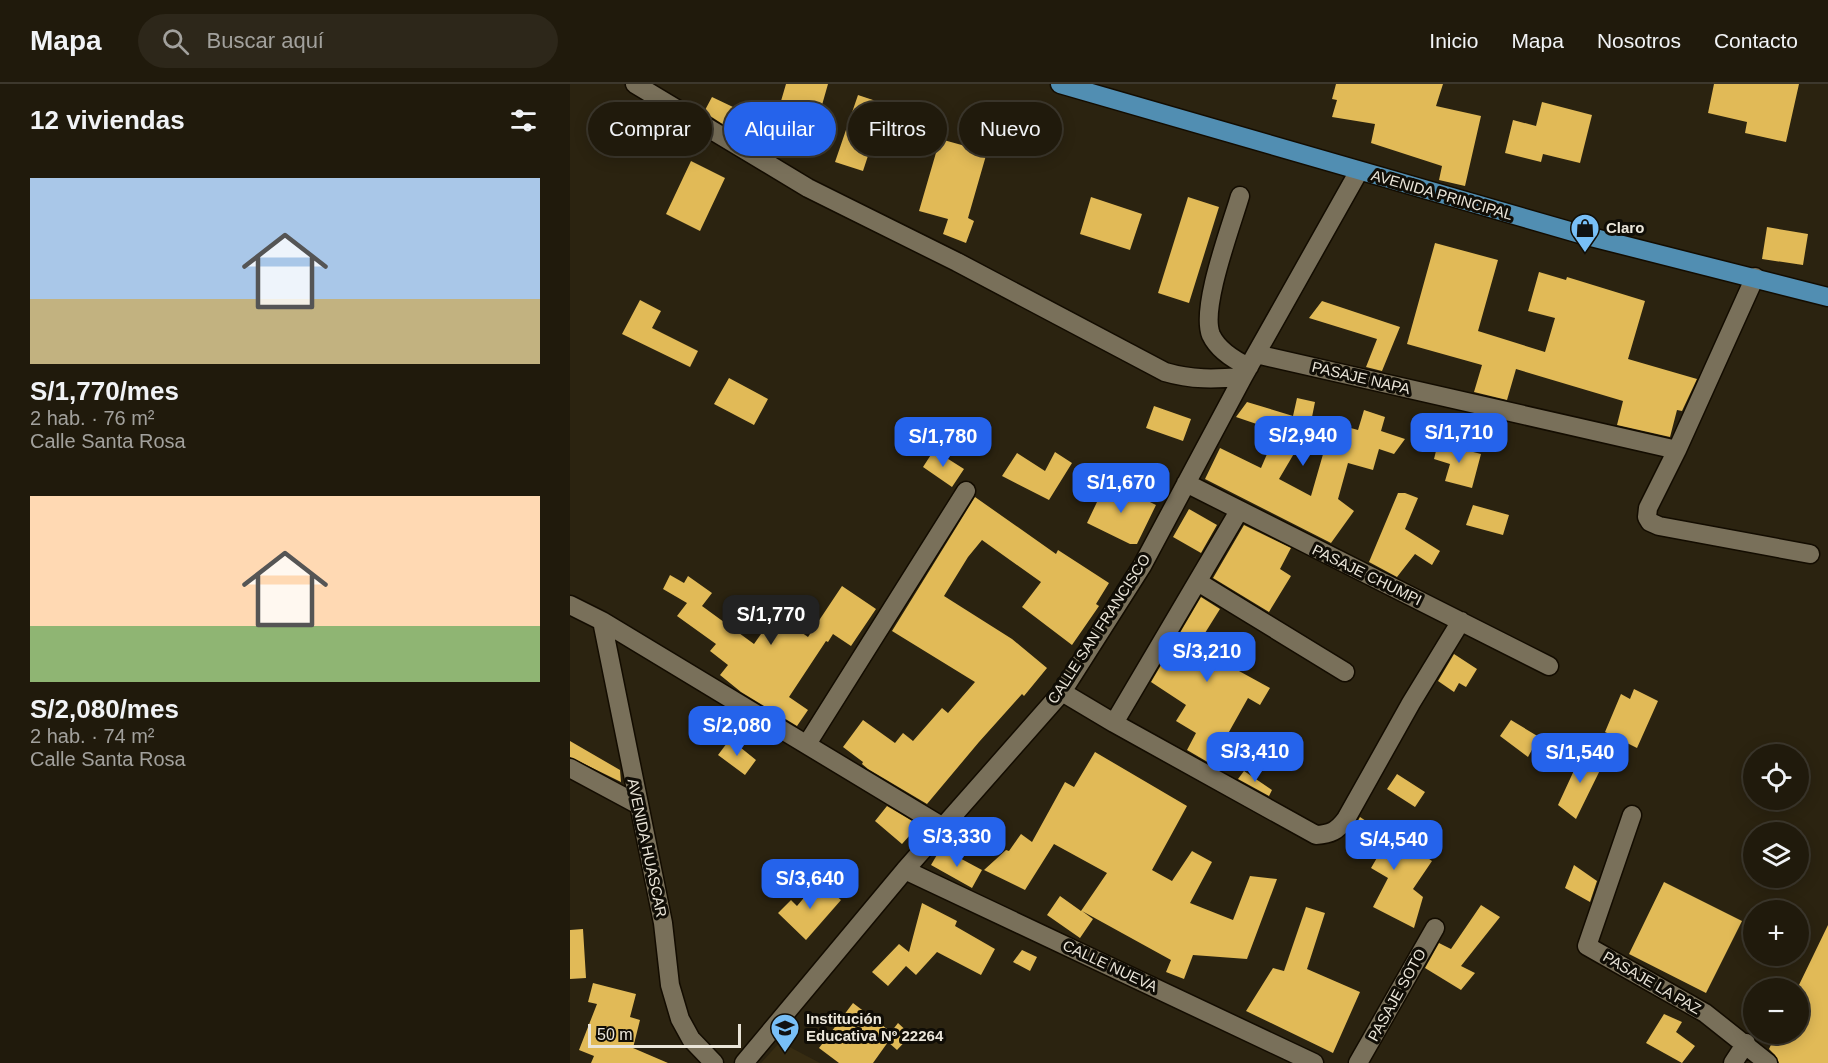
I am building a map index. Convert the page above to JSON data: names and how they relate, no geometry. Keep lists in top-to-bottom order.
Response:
{
  "streets": {
    "main road": ["AVENIDA PRINCIPAL"],
    "street": [
      "PASAJE NAPA",
      "PASAJE CHUMPI",
      "CALLE SAN FRANCISCO",
      "AVENIDA HUASCAR",
      "CALLE NUEVA",
      "PASAJE LA PAZ",
      "PASAJE SOTO"
    ]
  },
  "crossings": [
    ["AVENIDA PRINCIPAL", "CALLE SAN FRANCISCO"],
    ["PASAJE NAPA", "CALLE SAN FRANCISCO"],
    ["PASAJE CHUMPI", "CALLE SAN FRANCISCO"],
    ["CALLE SAN FRANCISCO", "CALLE NUEVA"]
  ],
  "places": {
    "shop": ["Claro"],
    "school or university": ["Institución Educativa Nº 22264"]
  },
  "scale_bar": "50 m",
  "page": {
    "header": "Mapa",
    "search": "Buscar aquí",
    "nav": [
      "Inicio",
      "Mapa",
      "Nosotros",
      "Contacto"
    ],
    "heading": "12 viviendas",
    "chip": [
      "Comprar",
      "Alquilar",
      "Filtros",
      "Nuevo"
    ],
    "list": [
      {
        "name": "S/1,770/mes",
        "note": "2 hab. · 76 m² · Calle Santa Rosa"
      },
      {
        "name": "S/2,080/mes",
        "note": "2 hab. · 74 m² · Calle Santa Rosa"
      }
    ],
    "price": [
      "S/1,710",
      "S/2,940",
      "S/1,780",
      "S/1,670",
      "S/1,770",
      "S/3,210",
      "S/2,080",
      "S/3,410",
      "S/1,540",
      "S/3,330",
      "S/4,540",
      "S/3,640"
    ],
    "map_buttons": ["+", "−"],
    "scale": "50 m"
  }
}
